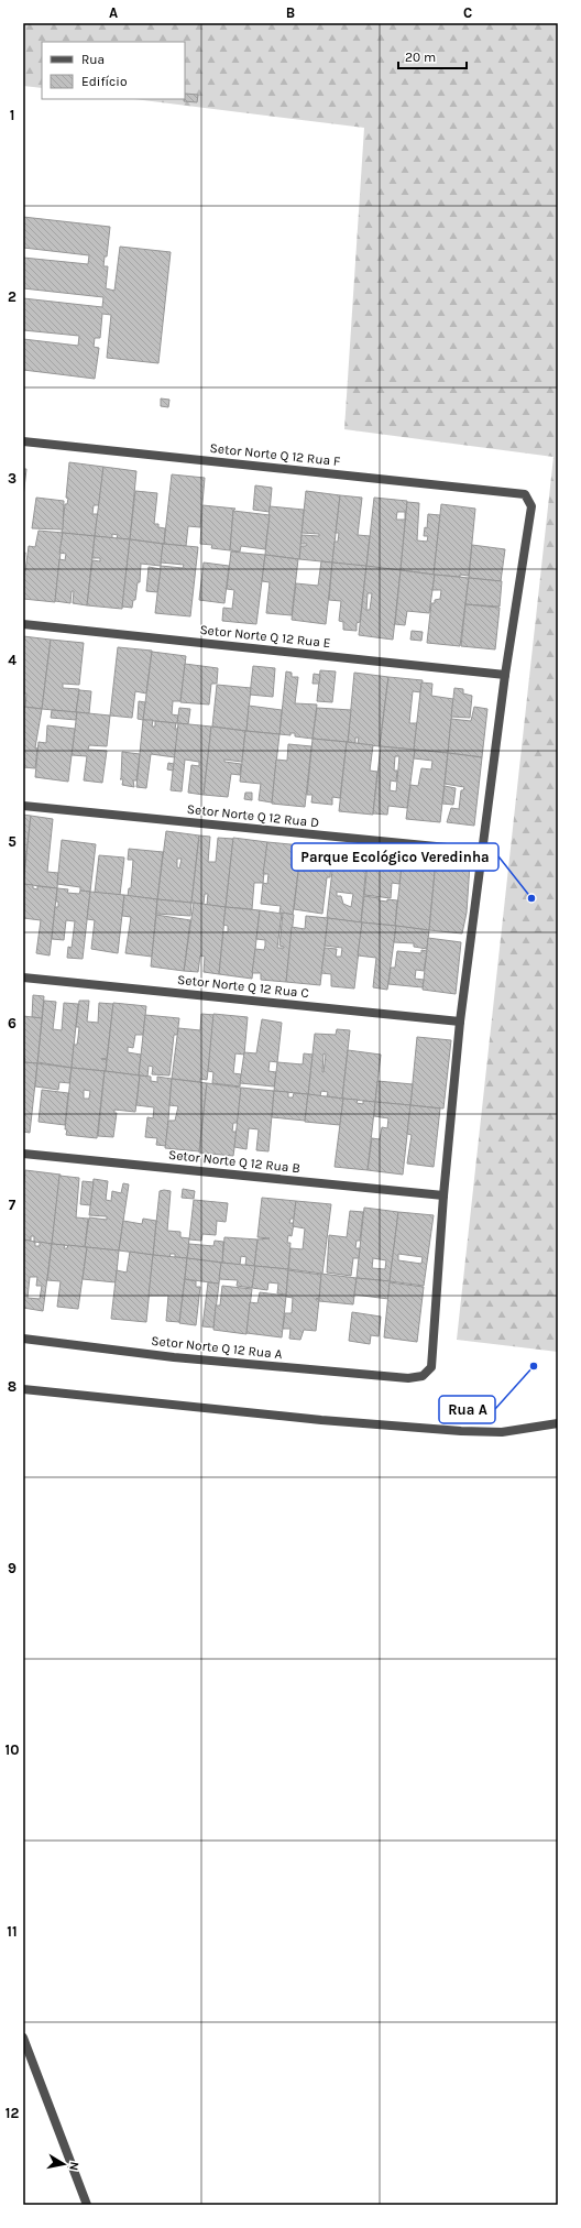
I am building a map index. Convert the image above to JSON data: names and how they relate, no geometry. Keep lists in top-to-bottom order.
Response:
{
  "streets": {
    "street": [
      "Setor Norte Q 12 Rua F",
      "Setor Norte Q 12 Rua E",
      "Setor Norte Q 12 Rua D",
      "Setor Norte Q 12 Rua C",
      "Setor Norte Q 12 Rua B",
      "Setor Norte Q 12 Rua A"
    ]
  },
  "crossings": [
    ["Setor Norte Q 12 Rua F", "Setor Norte Q 12 Rua E"],
    ["Setor Norte Q 12 Rua B", "Setor Norte Q 12 Rua A"]
  ],
  "places": ["Parque Ecológico Veredinha", "Rua A"],
  "legend": ["Rua", "Edifício"],
  "scale_bar": "20 m",
  "north": "right",
  "grid": {
    "columns": ["A", "B", "C"],
    "rows": [
      "1",
      "2",
      "3",
      "4",
      "5",
      "6",
      "7",
      "8",
      "9",
      "10",
      "11",
      "12"
    ]
  }
}
